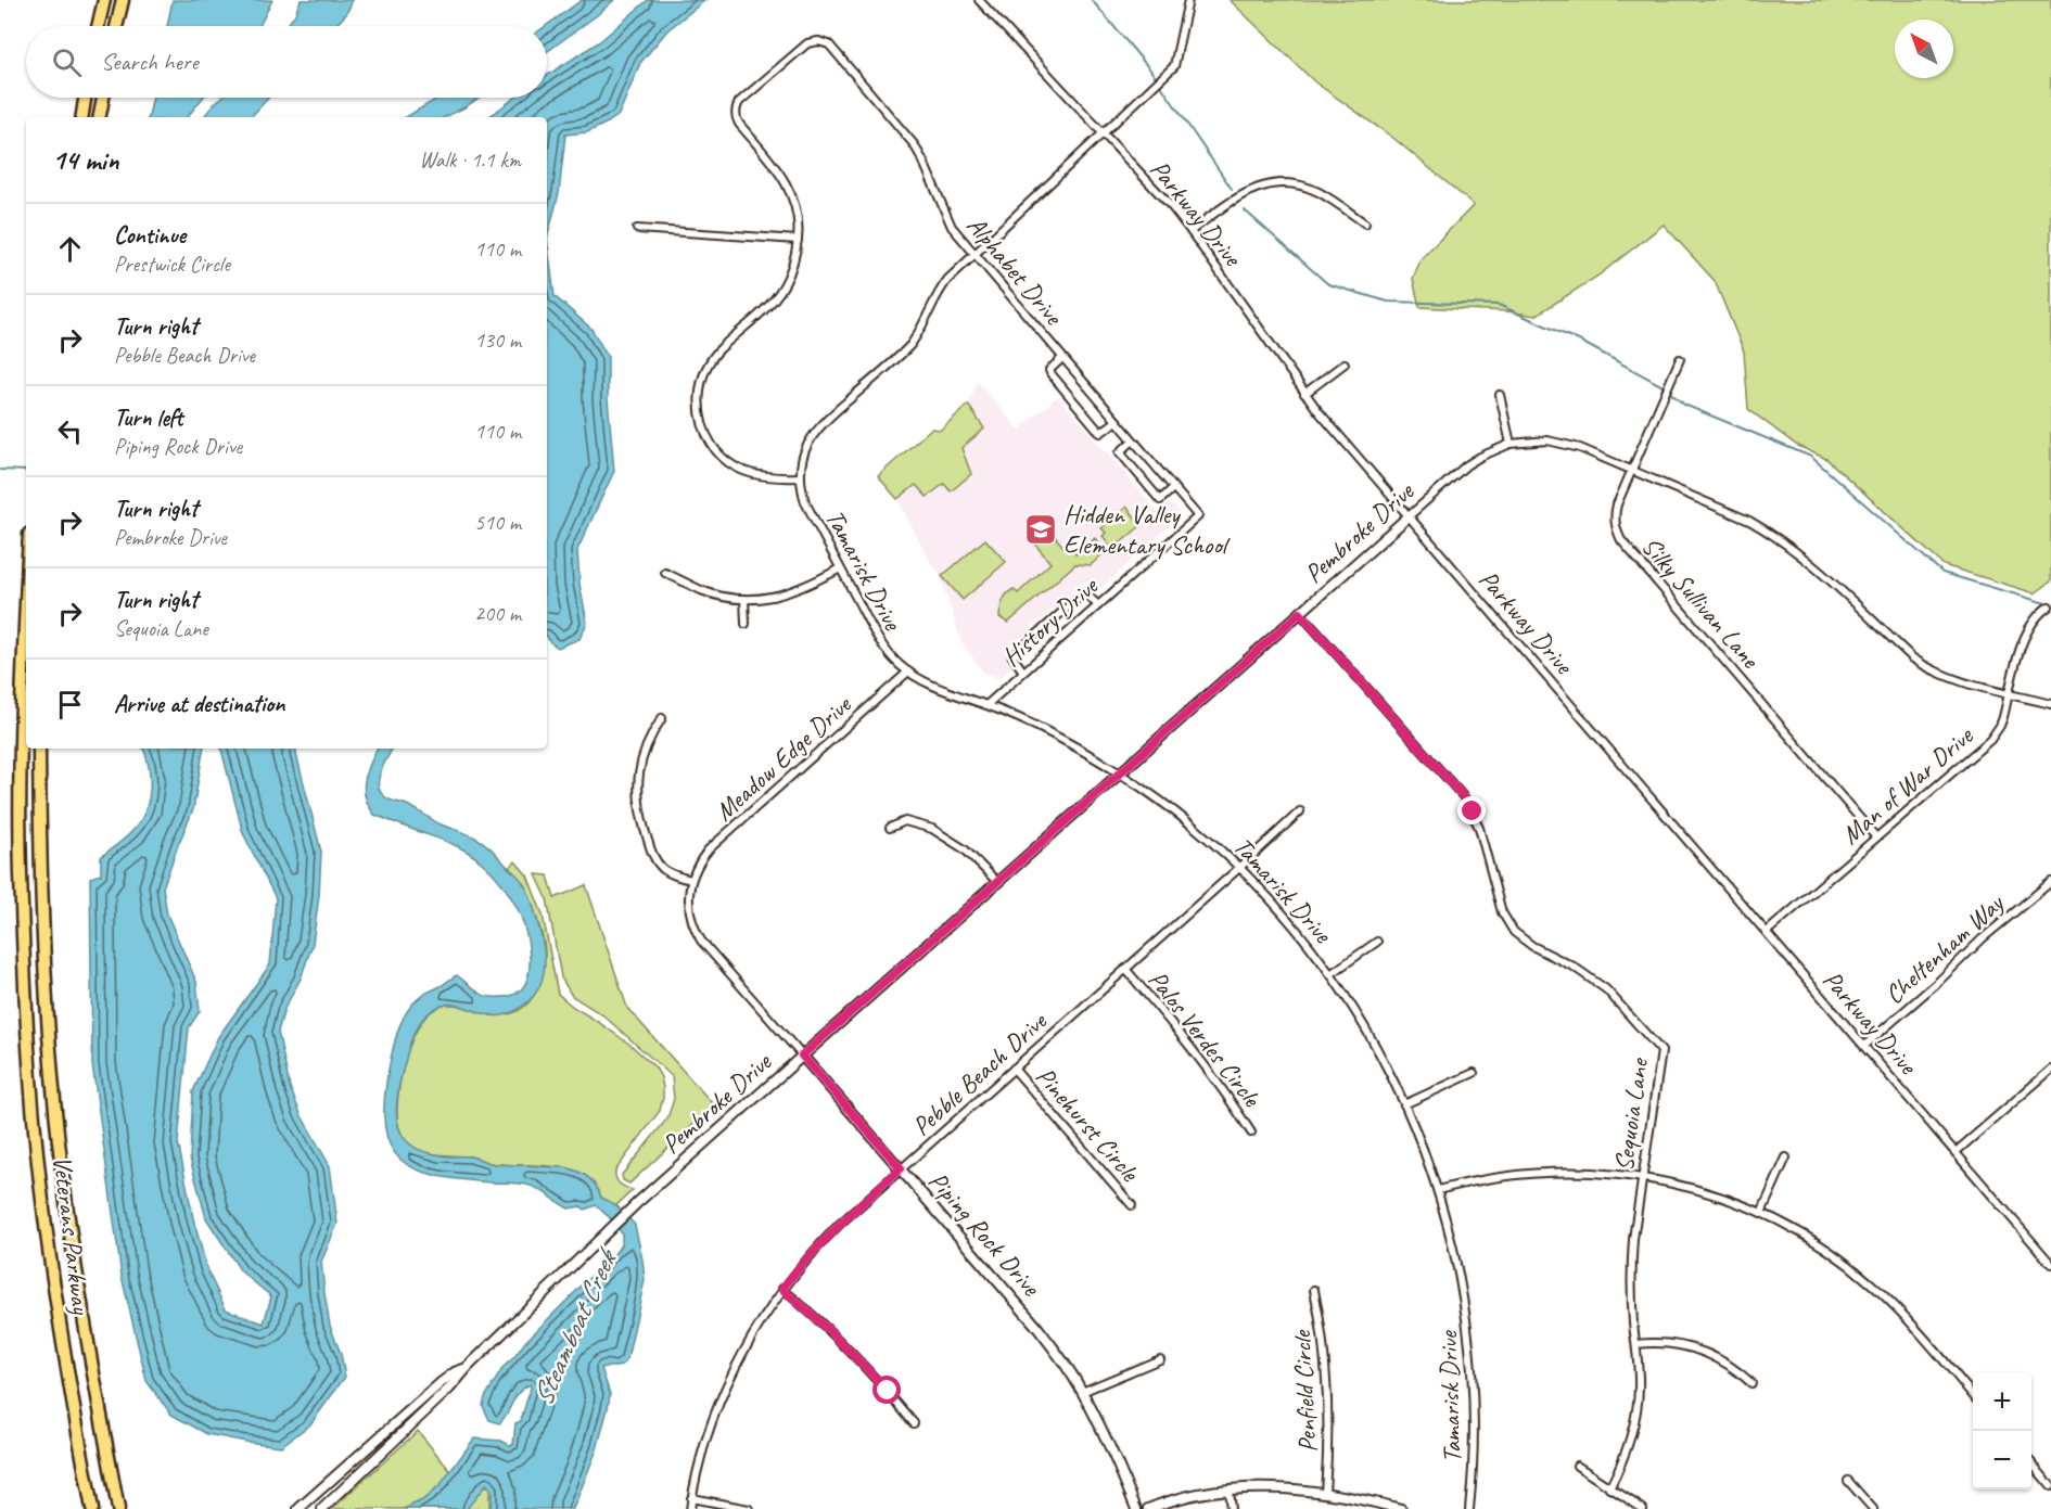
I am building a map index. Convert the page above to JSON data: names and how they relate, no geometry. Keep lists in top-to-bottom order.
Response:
{
  "streets": {
    "main road": ["Veterans Parkway"],
    "street": [
      "Parkway Drive",
      "Alphabet Drive",
      "Pembroke Drive",
      "Tamarisk Drive",
      "Silky Sullivan Lane",
      "History Drive",
      "Meadow Edge Drive",
      "Man of War Drive",
      "Cheltenham Way",
      "Palos Verdes Circle",
      "Pebble Beach Drive",
      "Sequoia Lane",
      "Pinehurst Circle",
      "Piping Rock Drive",
      "Penfield Circle"
    ]
  },
  "crossings": [
    ["Parkway Drive", "Pembroke Drive"],
    ["Parkway Drive", "Man of War Drive"],
    ["Parkway Drive", "Cheltenham Way"],
    ["Alphabet Drive", "History Drive"],
    ["Pembroke Drive", "Tamarisk Drive"],
    ["Pembroke Drive", "Silky Sullivan Lane"],
    ["Pembroke Drive", "Man of War Drive"],
    ["Pembroke Drive", "Sequoia Lane"],
    ["Pembroke Drive", "Piping Rock Drive"],
    ["Tamarisk Drive", "History Drive"],
    ["Tamarisk Drive", "Meadow Edge Drive"],
    ["Tamarisk Drive", "Pebble Beach Drive"],
    ["Silky Sullivan Lane", "Man of War Drive"],
    ["Meadow Edge Drive", "Piping Rock Drive"],
    ["Palos Verdes Circle", "Pebble Beach Drive"],
    ["Pebble Beach Drive", "Pinehurst Circle"],
    ["Pebble Beach Drive", "Piping Rock Drive"]
  ],
  "water": ["Steamboat Creek"],
  "places": {
    "school or university": ["Hidden Valley Elementary School"]
  },
  "north": "top left",
  "page": {
    "search": "Search here",
    "heading": ["14 min", "Walk · 1.1 km"],
    "list": [
      ["Continue", "Prestwick Circle", "110 m"],
      ["Turn right", "Pebble Beach Drive", "130 m"],
      ["Turn left", "Piping Rock Drive", "110 m"],
      ["Turn right", "Pembroke Drive", "510 m"],
      ["Turn right", "Sequoia Lane", "200 m"],
      "Arrive at destination"
    ],
    "map_buttons": ["+", "−"]
  }
}
